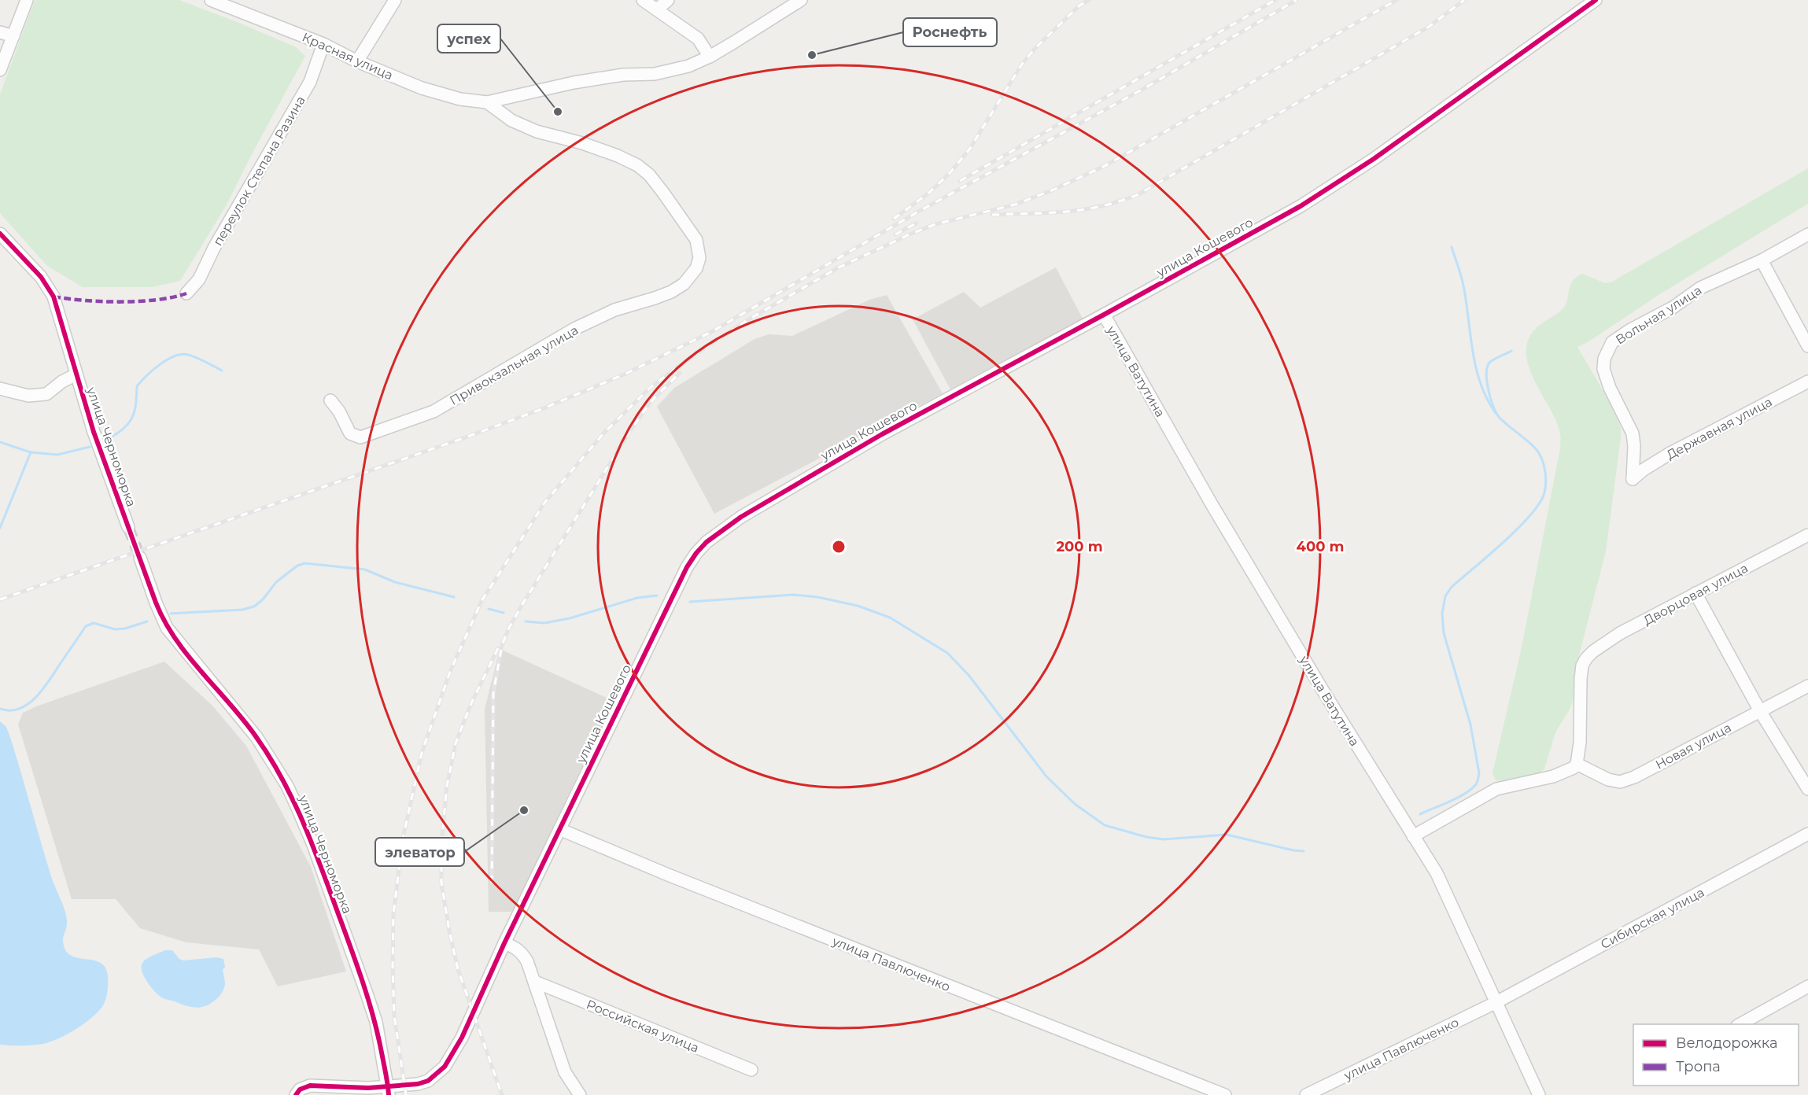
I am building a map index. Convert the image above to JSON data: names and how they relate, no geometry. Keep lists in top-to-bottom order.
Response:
{
  "streets": {
    "street": [
      "Красная улица",
      "переулок Степана Разина",
      "улица Кошевого",
      "Вольная улица",
      "Привокзальная улица",
      "улица Ватутина",
      "Державная улица",
      "улица Черноморка",
      "Дворцовая улица",
      "Новая улица",
      "Сибирская улица",
      "улица Павлюченко",
      "Российская улица"
    ]
  },
  "crossings": [
    ["Красная улица", "переулок Степана Разина"],
    ["Красная улица", "Привокзальная улица"],
    ["улица Кошевого", "улица Ватутина"],
    ["улица Кошевого", "улица Черноморка"],
    ["улица Кошевого", "улица Павлюченко"],
    ["Вольная улица", "Державная улица"],
    ["улица Ватутина", "Сибирская улица"],
    ["улица Ватутина", "улица Павлюченко"],
    ["Дворцовая улица", "Новая улица"],
    ["Сибирская улица", "улица Павлюченко"]
  ],
  "places": ["Роснефть", "успех", "элеватор"],
  "legend": ["Велодорожка", "Тропа"],
  "rings": ["200 m", "400 m"]
}
